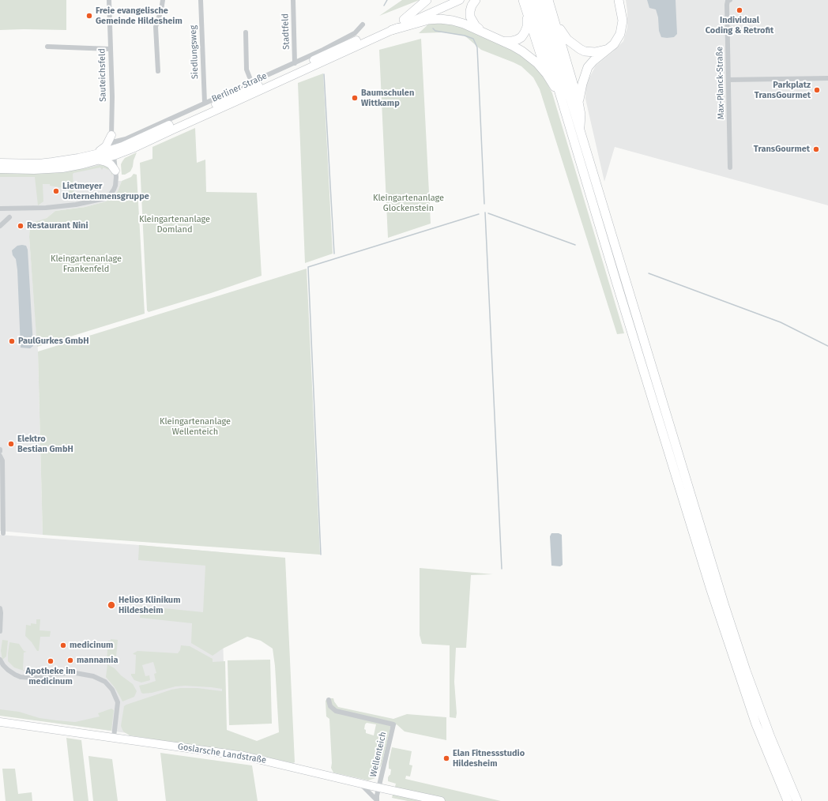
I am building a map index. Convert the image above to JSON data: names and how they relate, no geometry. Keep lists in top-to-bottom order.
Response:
{
  "streets": {
    "main road": ["Berliner Straße", "Goslarsche Landstraße"],
    "street": [
      "Stadtfeld",
      "Siedlungsweg",
      "Sauteichsfeld",
      "Max-Planck-Straße",
      "Wellenteich"
    ]
  },
  "crossings": [
    ["Stadtfeld", "Berliner Straße"],
    ["Siedlungsweg", "Berliner Straße"],
    ["Sauteichsfeld", "Berliner Straße"],
    ["Goslarsche Landstraße", "Wellenteich"]
  ],
  "parks": [
    "Kleingartenanlage Glockenstein",
    "Kleingartenanlage Domland",
    "Kleingartenanlage Frankenfeld",
    "Kleingartenanlage Wellenteich"
  ],
  "places": [
    "Individual Coding & Retrofit",
    "Freie evangelische Gemeinde Hildesheim",
    "Parkplatz TransGourmet",
    "Baumschulen Wittkamp",
    "TransGourmet",
    "Lietmeyer Unternehmensgruppe",
    "Restaurant Nini",
    "PaulGurkes GmbH",
    "Elektro Bestian GmbH",
    "Helios Klinikum Hildesheim",
    "medicinum",
    "mannamia",
    "Apotheke im medicinum",
    "Elan Fitnessstudio Hildesheim"
  ]
}
